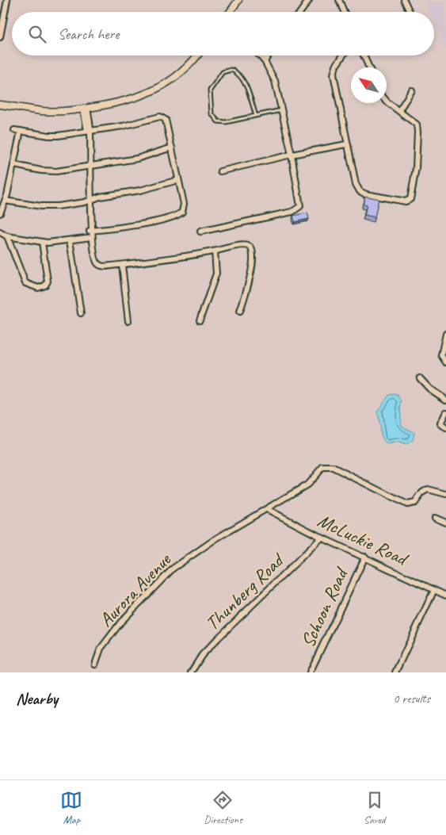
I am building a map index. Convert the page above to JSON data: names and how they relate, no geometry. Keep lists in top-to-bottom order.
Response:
{
  "streets": {
    "street": [
      "McLuckie Road",
      "Aurora Avenue",
      "Thunberg Road",
      "Schoon Road"
    ]
  },
  "crossings": [
    ["McLuckie Road", "Aurora Avenue"],
    ["McLuckie Road", "Thunberg Road"],
    ["McLuckie Road", "Schoon Road"]
  ],
  "north": "top left",
  "page": {
    "search": "Search here",
    "heading": ["Nearby", "0 results"],
    "nav": ["Map", "Directions", "Saved"]
  }
}
